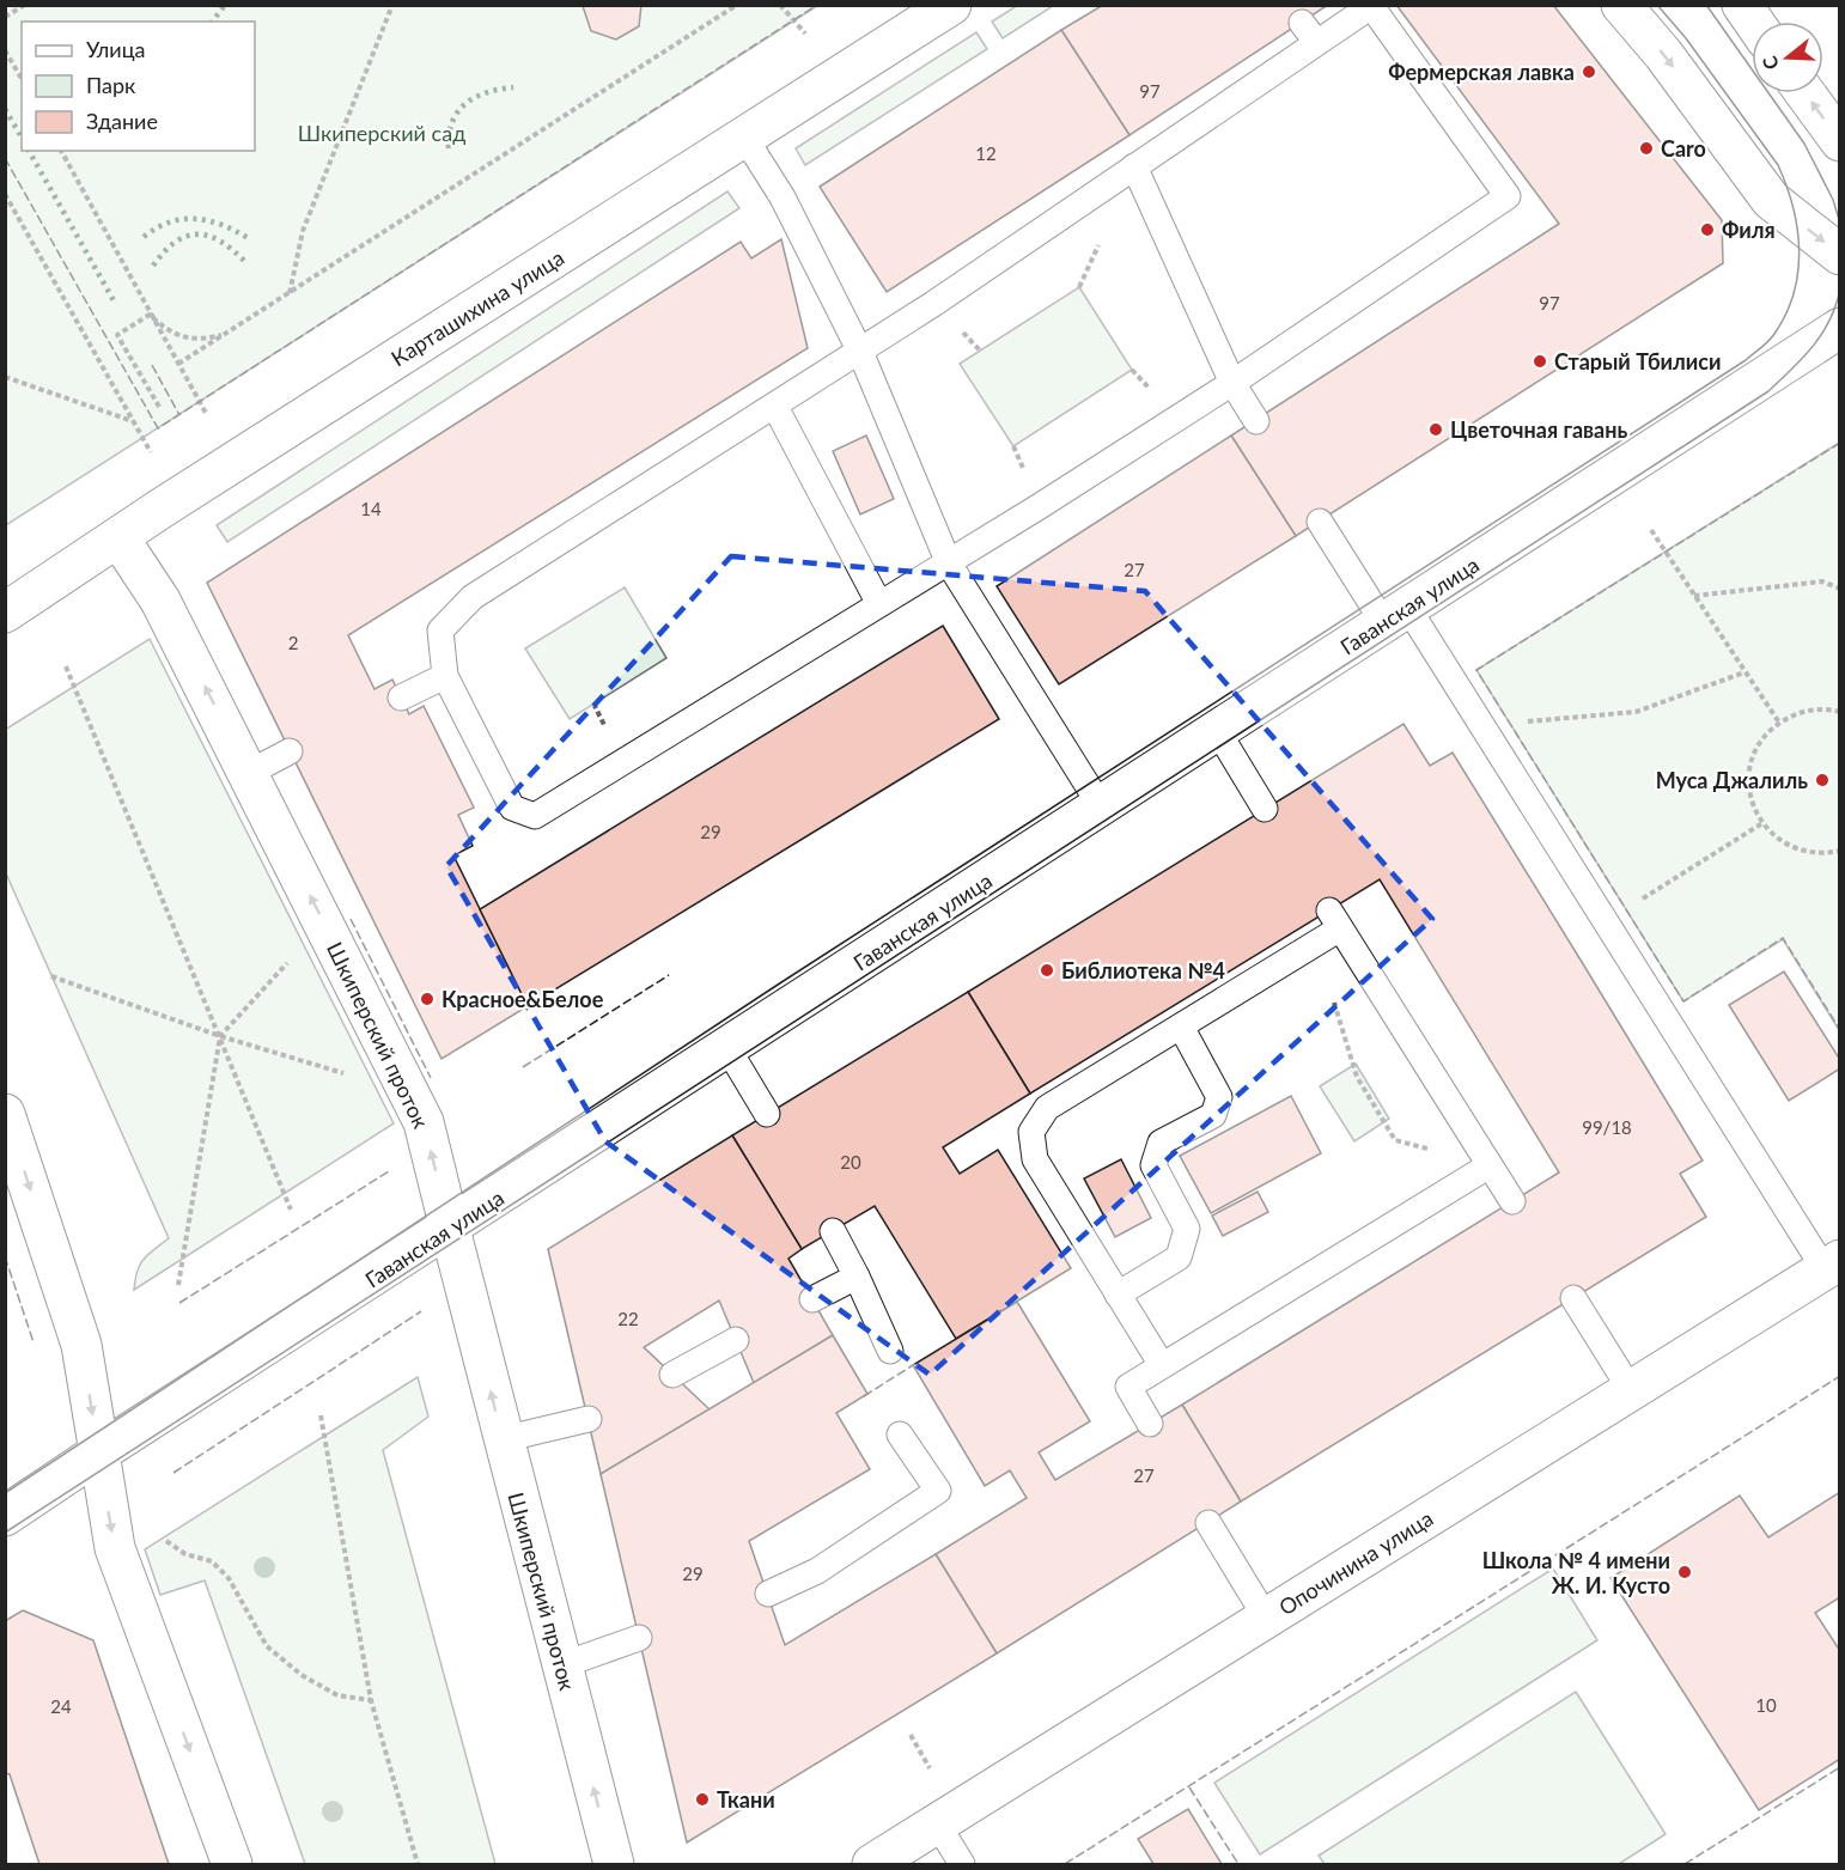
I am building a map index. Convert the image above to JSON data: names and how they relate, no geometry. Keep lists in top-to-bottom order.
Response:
{
  "streets": {
    "main road": [
      "Карташихина улица",
      "Гаванская улица",
      "Шкиперский проток",
      "Опочинина улица"
    ]
  },
  "crossings": [
    ["Карташихина улица", "Шкиперский проток"],
    ["Гаванская улица", "Шкиперский проток"]
  ],
  "one_way": ["Шкиперский проток"],
  "parks": ["Шкиперский сад"],
  "places": [
    "Фермерская лавка",
    "Caro",
    "Филя",
    "Старый Тбилиси",
    "Цветочная гавань",
    "Муса Джалиль",
    "Библиотека №4",
    "Красное&Белое",
    "Школа № 4 имени Ж. И. Кусто",
    "Ткани"
  ],
  "house_numbers": [
    "97",
    "12",
    "97",
    "14",
    "27",
    "2",
    "29",
    "99/18",
    "20",
    "22",
    "27",
    "29",
    "10",
    "24"
  ],
  "legend": ["Улица", "Парк", "Здание"],
  "north": "left"
}
